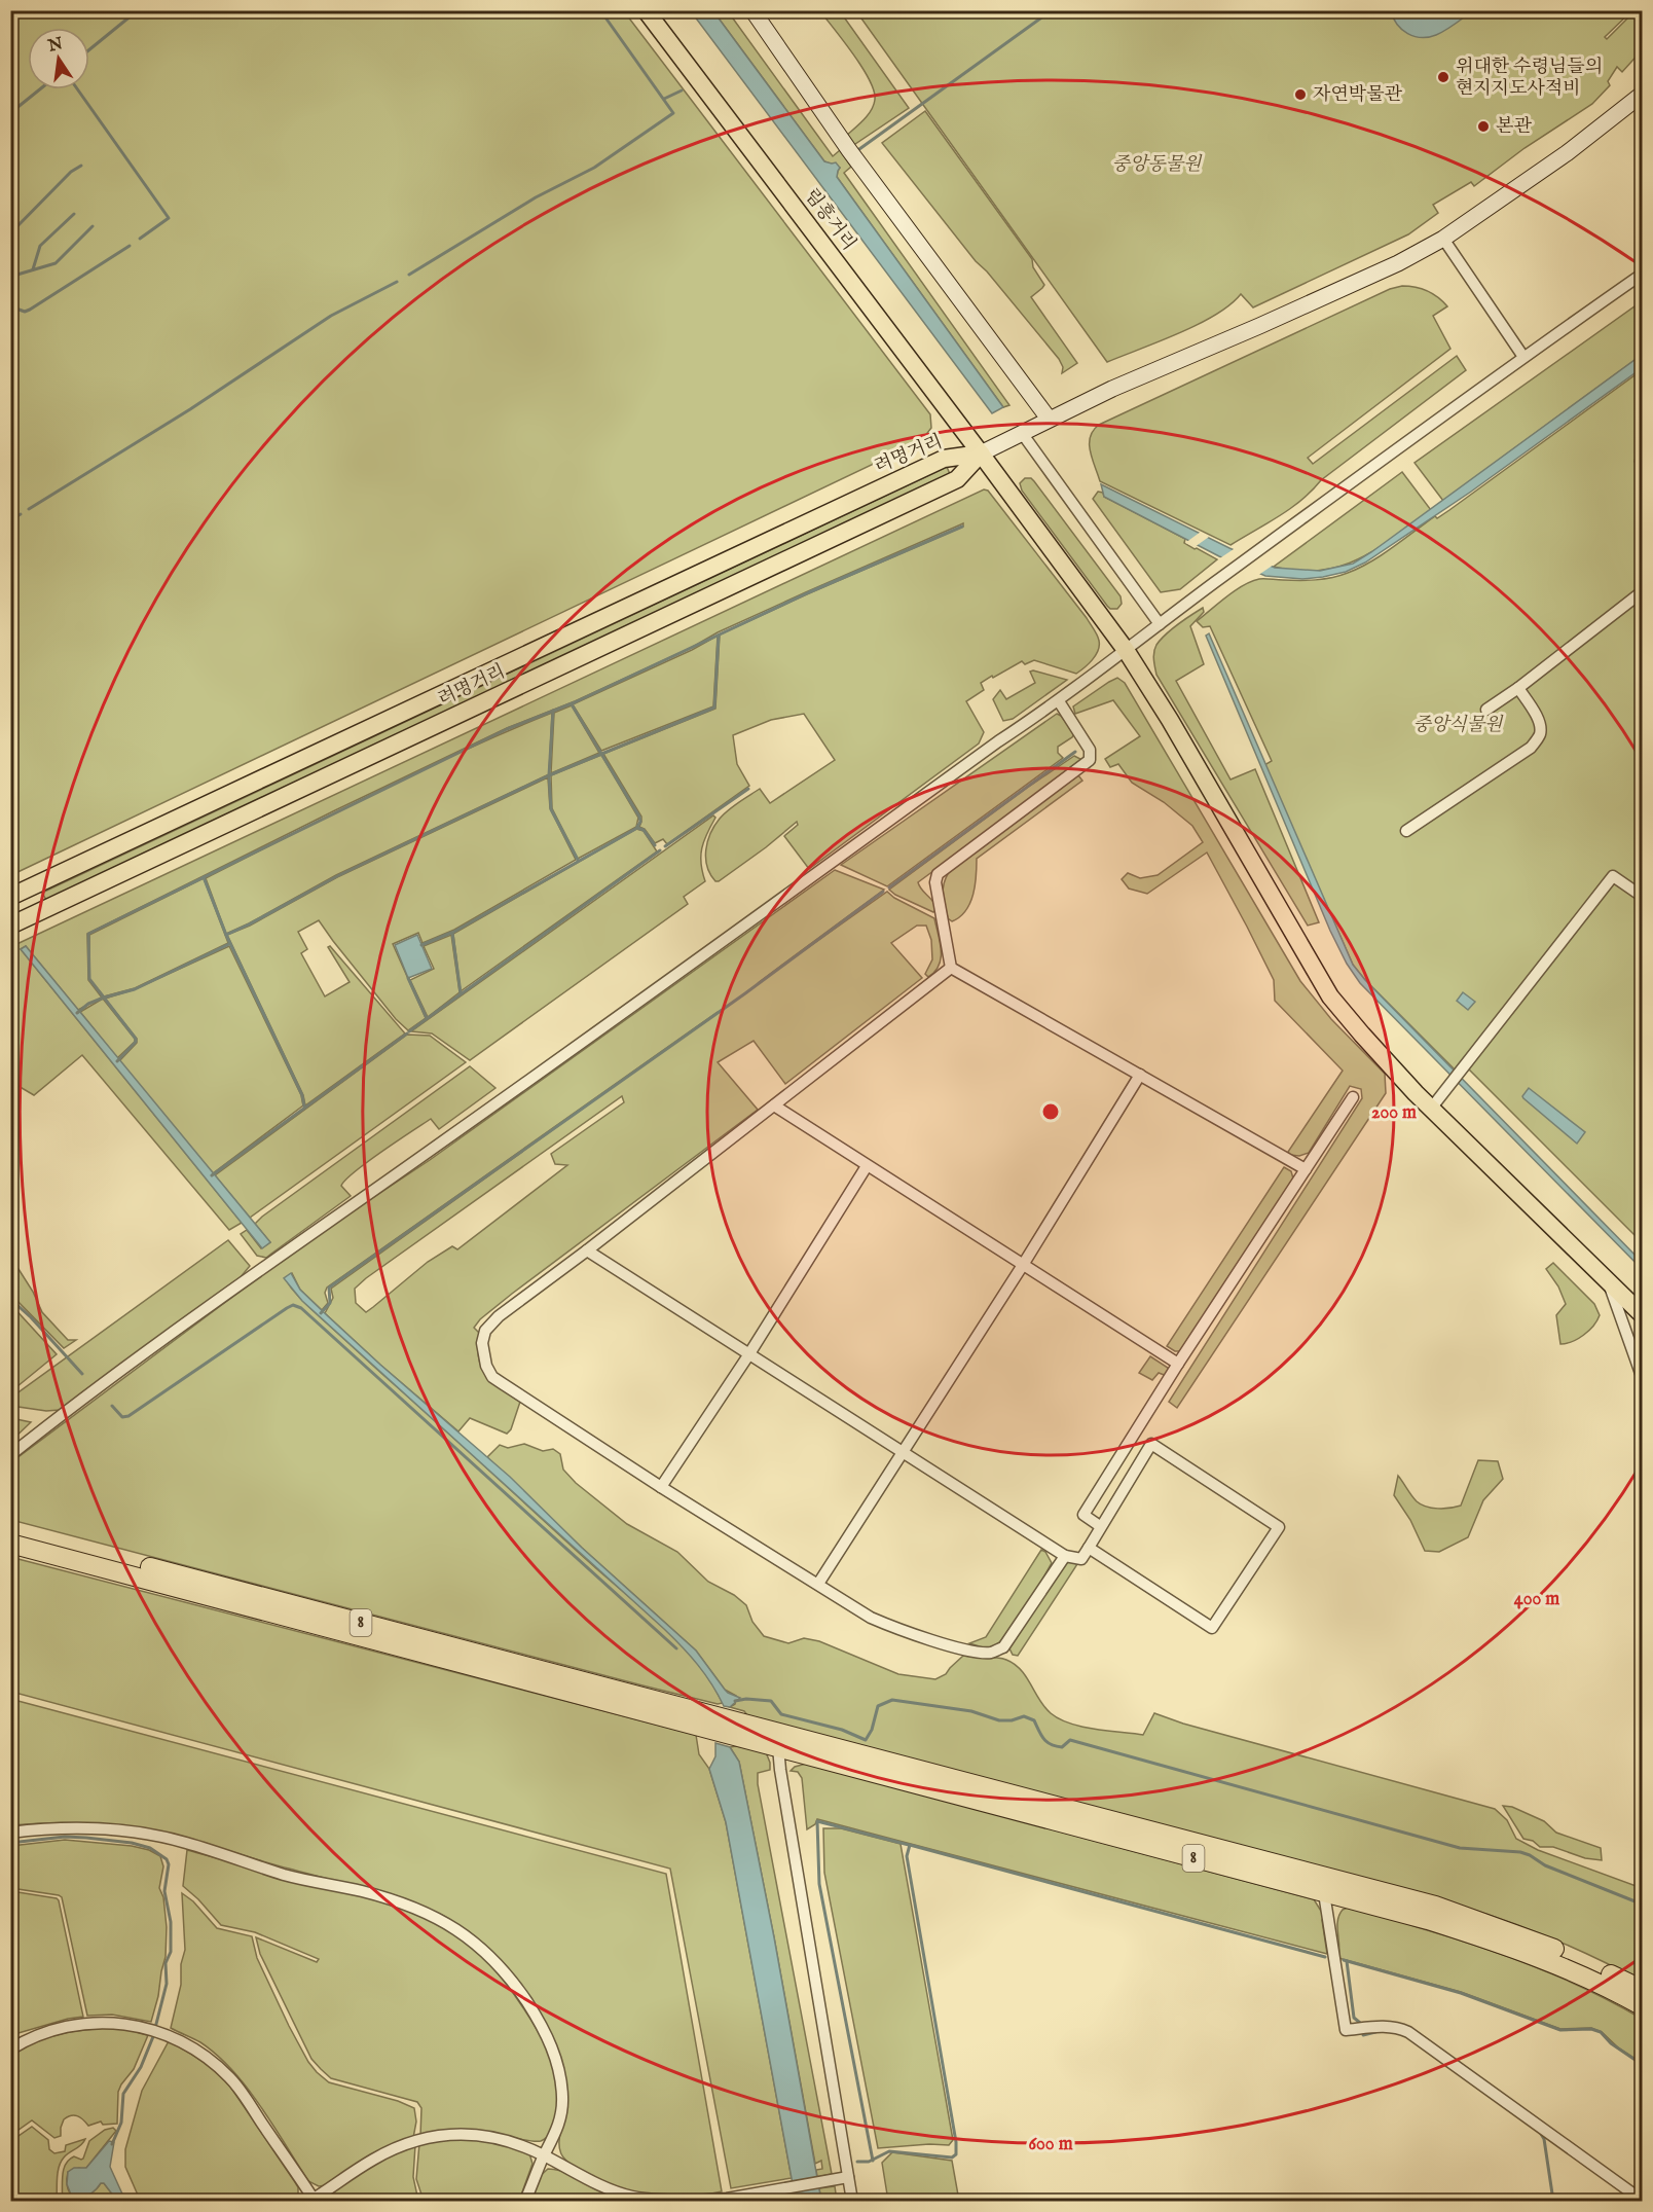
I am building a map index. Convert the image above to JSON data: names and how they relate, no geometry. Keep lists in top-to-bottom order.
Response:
{
  "streets": {
    "highway": ["8"],
    "main road": ["림흥거리", "려명거리"]
  },
  "crossings": [
    ["림흥거리", "려명거리"]
  ],
  "parks": ["중앙동물원", "중앙식물원"],
  "places": ["위대한 수령님들의 현지지도사적비", "자연박물관", "본관"],
  "north": "top",
  "rings": ["200 m", "400 m", "600 m"]
}
